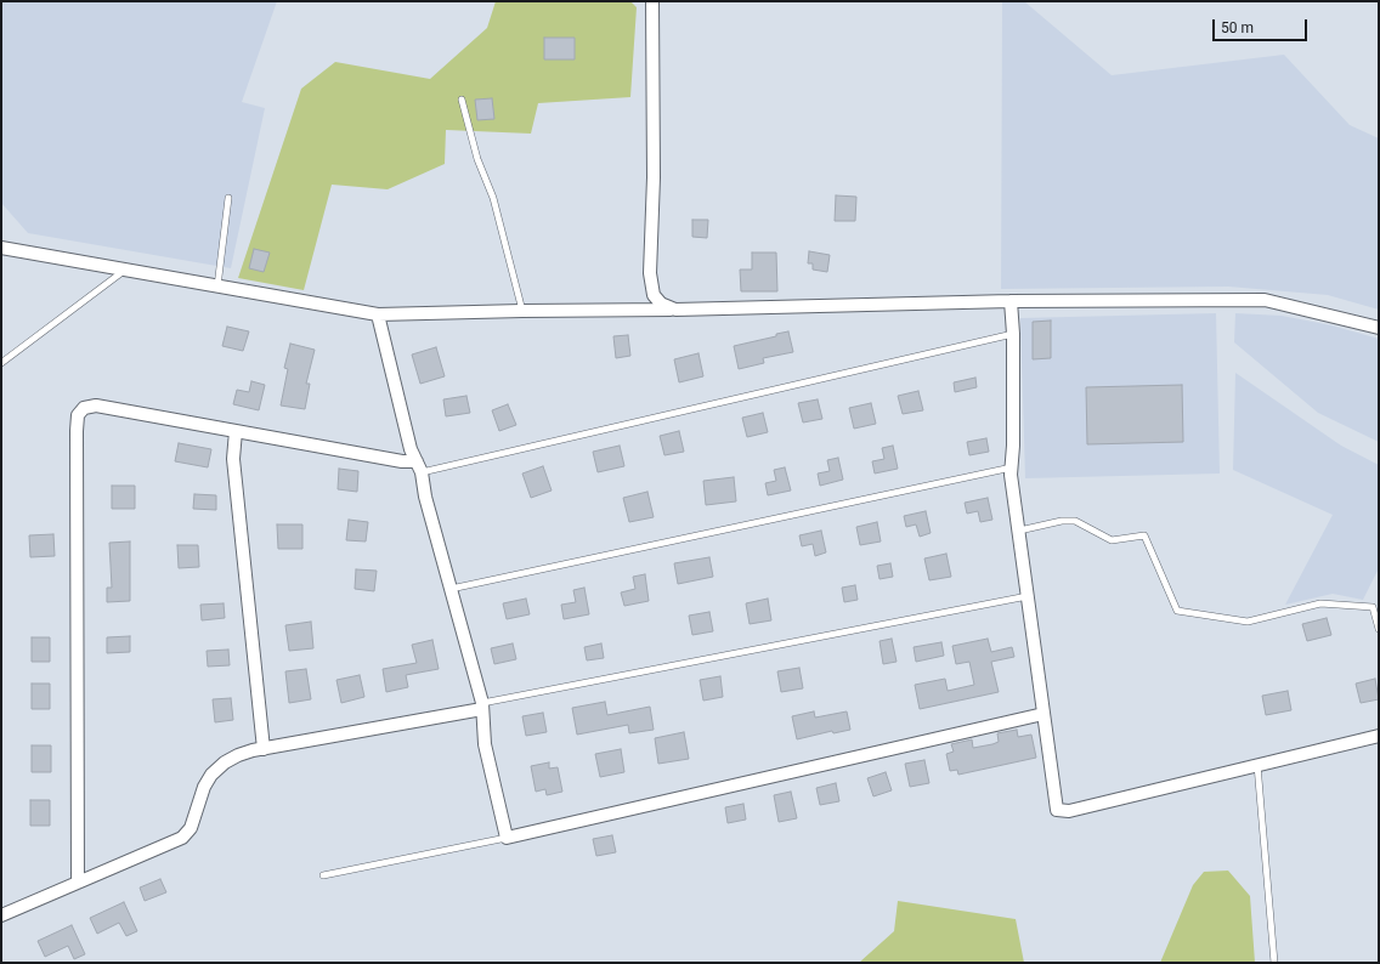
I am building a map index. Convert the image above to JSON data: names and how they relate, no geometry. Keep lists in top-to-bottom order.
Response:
{
  "scale_bar": "50 m"
}
